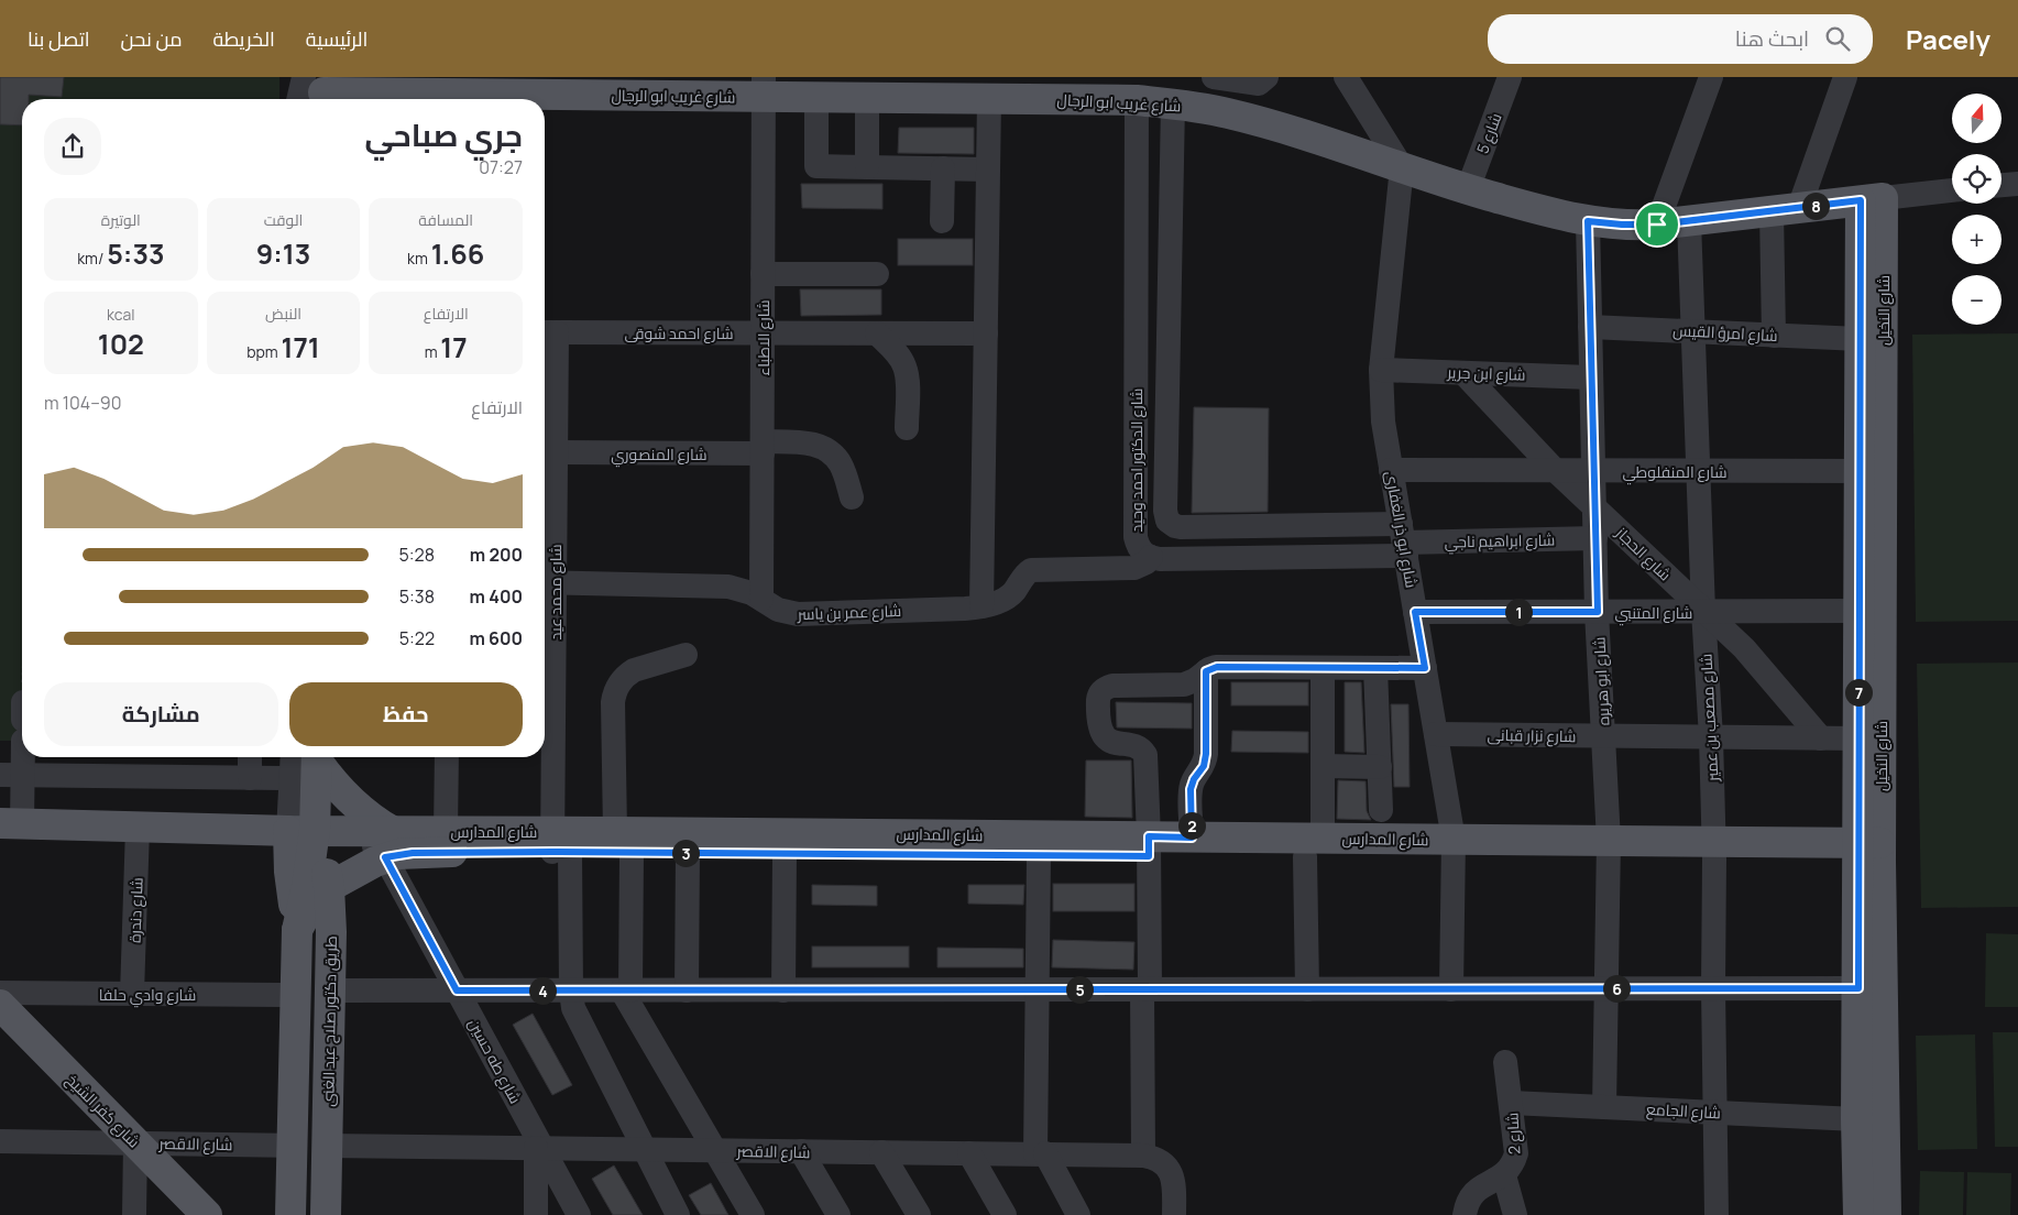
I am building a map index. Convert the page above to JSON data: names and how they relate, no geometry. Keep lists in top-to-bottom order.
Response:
{
  "streets": {
    "main road": [
      "شارع غريب ابو الرجال",
      "شارع النخيل",
      "شارع المدارس",
      "طريق دكتور صلاح عبد الغنى",
      "شارع كفر الشيخ"
    ],
    "street": [
      "شارع 5",
      "شارع احمد شوقى",
      "شارع امرؤ القيس",
      "شارع الاطباء",
      "شارع ابن جرير",
      "شارع المنصوري",
      "شارع الدكتور احمد وحيد",
      "شارع المنفلوطي",
      "شارع ابو ذر الغفارى",
      "شارع ابراهيم ناجي",
      "شارع الحجاز",
      "شارع محمد عيد",
      "شارع عمر بن ياسر",
      "شارع المتنبي",
      "شارع ابو هريره",
      "شارع مصعب بن عمير",
      "شارع نزار قبانى",
      "شارع دندرة",
      "شارع وادي حلفا",
      "شارع طه حسين",
      "شارع الجامع",
      "شارع 2",
      "شارع الاقصر"
    ]
  },
  "crossings": [
    ["شارع غريب ابو الرجال", "شارع 5"],
    ["شارع غريب ابو الرجال", "شارع النخيل"],
    ["شارع غريب ابو الرجال", "شارع الاطباء"],
    ["شارع غريب ابو الرجال", "شارع الدكتور احمد وحيد"],
    ["شارع غريب ابو الرجال", "شارع ابو ذر الغفارى"],
    ["شارع غريب ابو الرجال", "شارع ابو هريره"],
    ["شارع غريب ابو الرجال", "شارع مصعب بن عمير"],
    ["شارع النخيل", "شارع امرؤ القيس"],
    ["شارع النخيل", "شارع المنفلوطي"],
    ["شارع النخيل", "شارع المتنبي"],
    ["شارع النخيل", "شارع نزار قبانى"],
    ["شارع النخيل", "شارع المدارس"],
    ["شارع النخيل", "شارع الجامع"],
    ["شارع احمد شوقى", "شارع الاطباء"],
    ["شارع احمد شوقى", "شارع محمد عيد"],
    ["شارع امرؤ القيس", "شارع ابو هريره"],
    ["شارع امرؤ القيس", "شارع مصعب بن عمير"],
    ["شارع الاطباء", "شارع المنصوري"],
    ["شارع الاطباء", "شارع عمر بن ياسر"],
    ["شارع ابن جرير", "شارع ابو ذر الغفارى"],
    ["شارع ابن جرير", "شارع الحجاز"],
    ["شارع ابن جرير", "شارع ابو هريره"],
    ["شارع المنصوري", "شارع محمد عيد"],
    ["شارع الدكتور احمد وحيد", "شارع ابو ذر الغفارى"],
    ["شارع الدكتور احمد وحيد", "شارع ابراهيم ناجي"],
    ["شارع الدكتور احمد وحيد", "شارع عمر بن ياسر"],
    ["شارع المنفلوطي", "شارع ابو ذر الغفارى"],
    ["شارع المنفلوطي", "شارع الحجاز"],
    ["شارع المنفلوطي", "شارع ابو هريره"],
    ["شارع المنفلوطي", "شارع مصعب بن عمير"],
    ["شارع ابو ذر الغفارى", "شارع ابراهيم ناجي"],
    ["شارع ابو ذر الغفارى", "شارع المتنبي"],
    ["شارع ابو ذر الغفارى", "شارع نزار قبانى"],
    ["شارع ابو ذر الغفارى", "شارع المدارس"],
    ["شارع ابراهيم ناجي", "شارع ابو هريره"],
    ["شارع الحجاز", "شارع المتنبي"],
    ["شارع الحجاز", "شارع ابو هريره"],
    ["شارع الحجاز", "شارع مصعب بن عمير"],
    ["شارع الحجاز", "شارع نزار قبانى"],
    ["شارع محمد عيد", "شارع عمر بن ياسر"],
    ["شارع محمد عيد", "شارع المدارس"],
    ["شارع محمد عيد", "شارع الاقصر"],
    ["شارع المتنبي", "شارع ابو هريره"],
    ["شارع المتنبي", "شارع مصعب بن عمير"],
    ["شارع ابو هريره", "شارع نزار قبانى"],
    ["شارع ابو هريره", "شارع المدارس"],
    ["شارع ابو هريره", "شارع الجامع"],
    ["شارع مصعب بن عمير", "شارع نزار قبانى"],
    ["شارع مصعب بن عمير", "شارع المدارس"],
    ["شارع مصعب بن عمير", "شارع الجامع"],
    ["شارع المدارس", "شارع دندرة"],
    ["شارع المدارس", "طريق دكتور صلاح عبد الغنى"],
    ["شارع المدارس", "شارع طه حسين"],
    ["شارع دندرة", "شارع وادي حلفا"],
    ["شارع وادي حلفا", "طريق دكتور صلاح عبد الغنى"],
    ["طريق دكتور صلاح عبد الغنى", "شارع الاقصر"],
    ["شارع طه حسين", "شارع الاقصر"],
    ["شارع كفر الشيخ", "شارع الاقصر"],
    ["شارع الجامع", "شارع 2"]
  ],
  "north": "top",
  "page": {
    "header": "Pacely",
    "search": "ابحث هنا",
    "nav": [
      "الرئيسية",
      "الخريطة",
      "من نحن",
      "اتصل بنا"
    ],
    "map_buttons": ["+", "−"],
    "heading": ["جري صباحي", "07:27"],
    "pins": [
      "8",
      "1",
      "7",
      "2",
      "3",
      "6",
      "5",
      "4"
    ],
    "stats": [
      ["المسافة", "1.66 km"],
      ["الوقت", "9:13"],
      ["الوتيرة", "5:33 /km"],
      ["الارتفاع", "17 m"],
      ["النبض", "171 bpm"],
      ["kcal", "102"]
    ],
    "chart": ["الارتفاع", "90–104 m"],
    "list": [
      {
        "name": "200 m",
        "note": "5:28"
      },
      {
        "name": "400 m",
        "note": "5:38"
      },
      {
        "name": "600 m",
        "note": "5:22"
      }
    ],
    "buttons": ["حفظ", "مشاركة"]
  }
}
